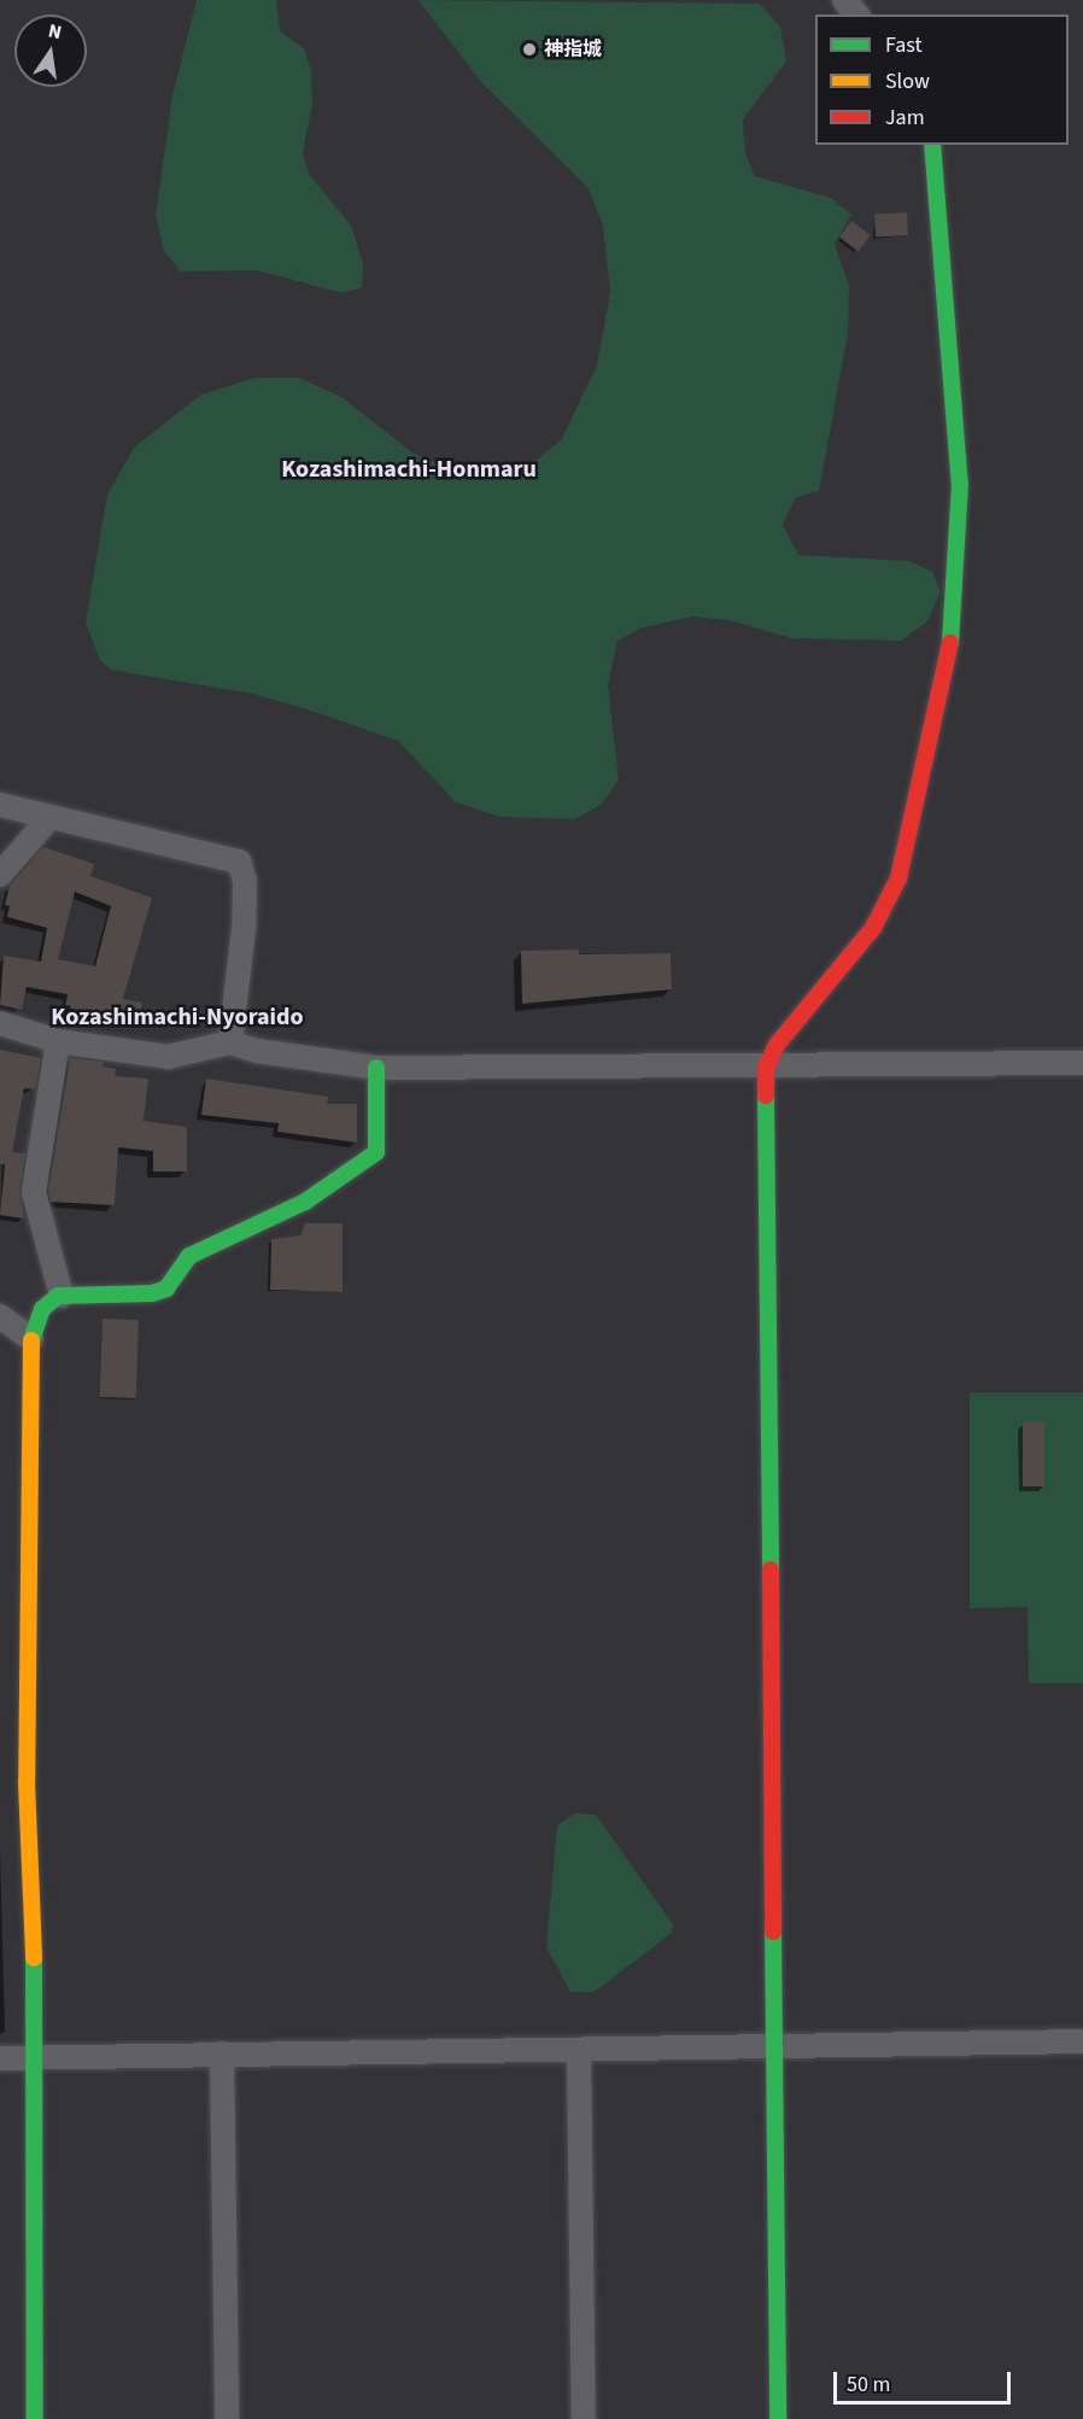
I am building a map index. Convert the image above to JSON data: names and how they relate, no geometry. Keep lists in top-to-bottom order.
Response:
{
  "districts": ["Kozashimachi-Honmaru", "Kozashimachi-Nyoraido"],
  "places": ["神指城"],
  "legend": ["Fast", "Slow", "Jam"],
  "scale_bar": "50 m",
  "north": "top"
}
